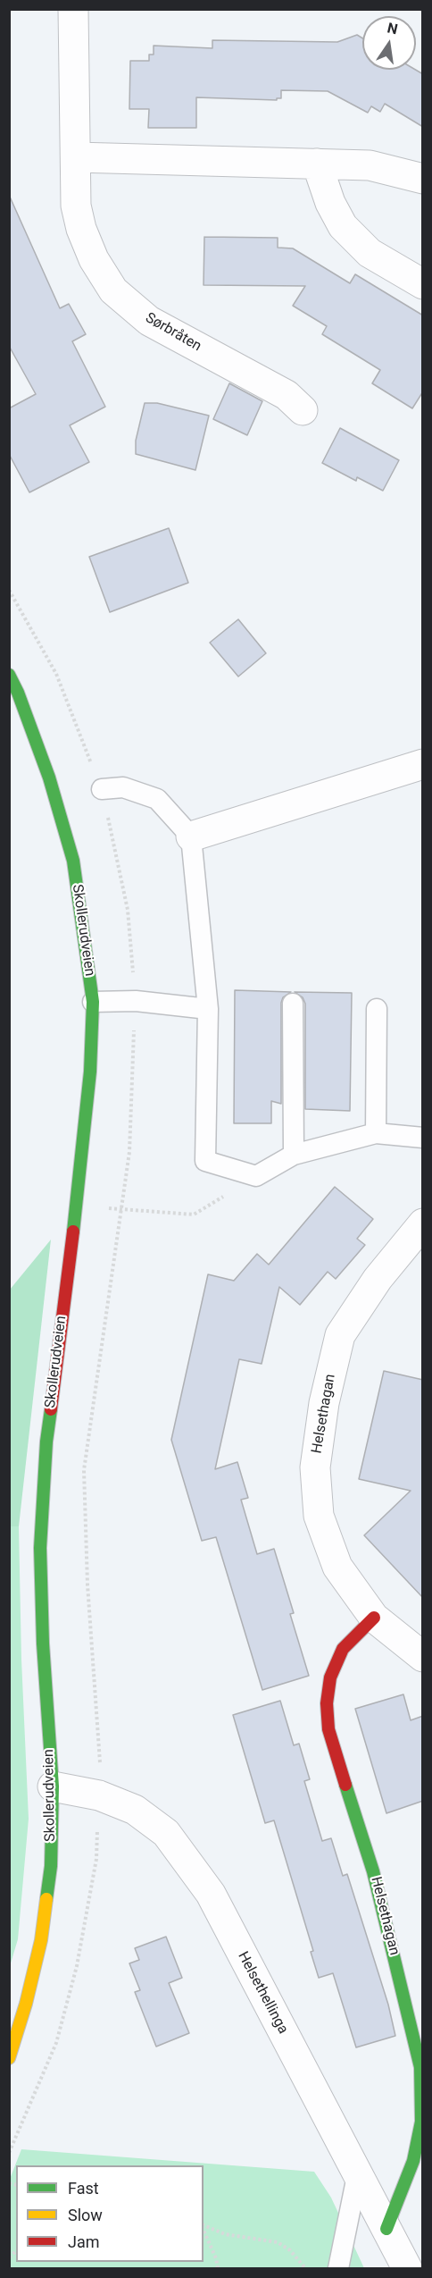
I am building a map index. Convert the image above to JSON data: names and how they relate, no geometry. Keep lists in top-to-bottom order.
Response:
{
  "streets": {
    "street": [
      "Sørbråten",
      "Skollerudveien",
      "Helsethagan",
      "Helsethellinga"
    ]
  },
  "crossings": [
    ["Skollerudveien", "Helsethellinga"],
    ["Helsethagan", "Helsethellinga"]
  ],
  "legend": ["Fast", "Slow", "Jam"],
  "north": "top"
}
